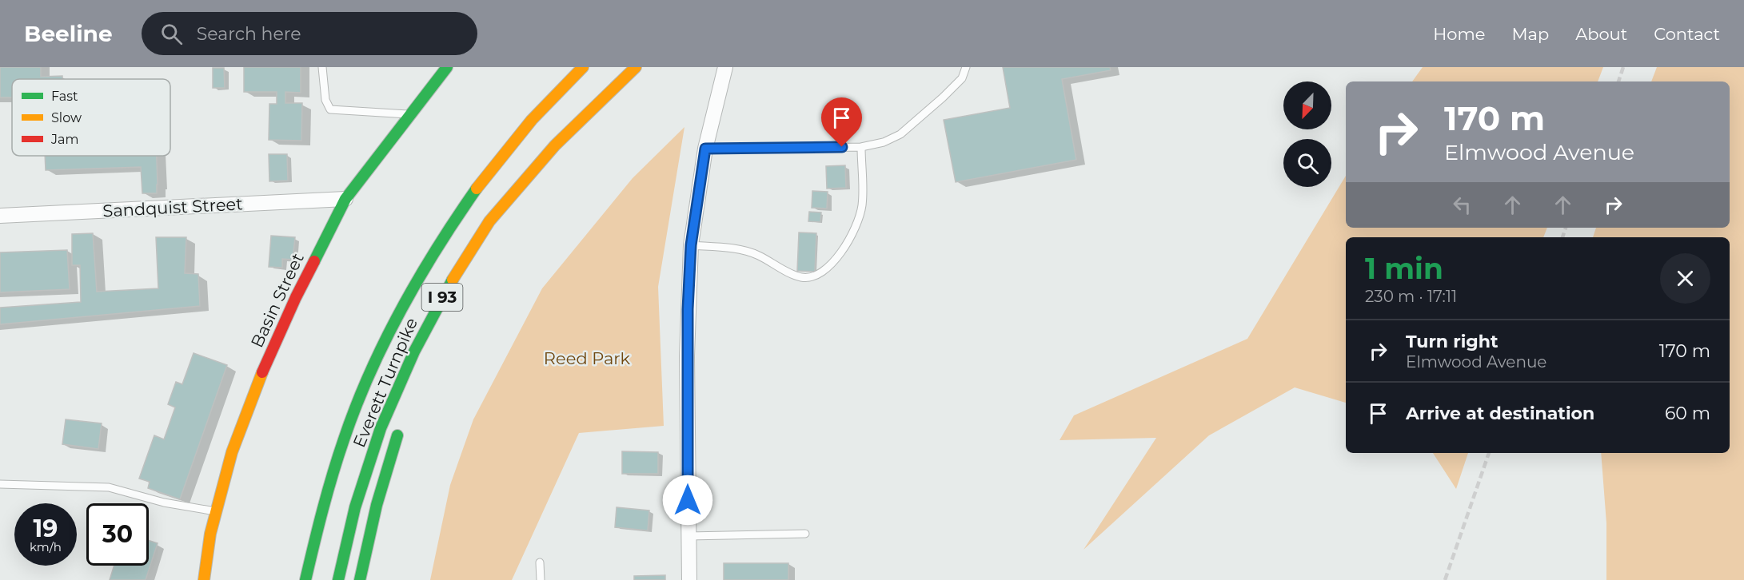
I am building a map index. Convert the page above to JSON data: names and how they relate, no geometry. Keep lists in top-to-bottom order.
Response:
{
  "streets": {
    "main road": ["I 93", "Basin Street", "Everett Turnpike"],
    "street": ["Sandquist Street"]
  },
  "crossings": [
    ["Sandquist Street", "Basin Street"]
  ],
  "parks": ["Reed Park"],
  "legend": ["Fast", "Slow", "Jam"],
  "north": "bottom left",
  "page": {
    "header": "Beeline",
    "search": "Search here",
    "nav": [
      "Home",
      "Map",
      "About",
      "Contact"
    ],
    "turn": ["170 m", "Elmwood Avenue"],
    "heading": ["1 min", "230 m · 17:11"],
    "list": [
      {
        "name": "Turn right",
        "note": "Elmwood Avenue",
        "value": "170 m"
      },
      {
        "name": "Arrive at destination",
        "value": "60 m"
      }
    ],
    "speed": "19 km/h",
    "limit": "30"
  }
}
